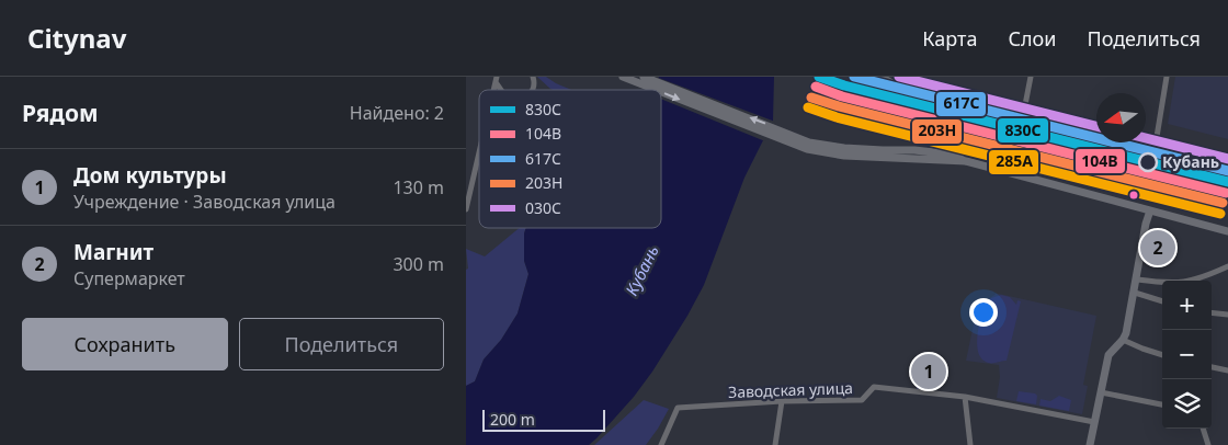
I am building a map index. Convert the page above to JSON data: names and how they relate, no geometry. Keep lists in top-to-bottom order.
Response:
{
  "streets": {
    "street": ["Заводская улица"]
  },
  "water": ["Кубань"],
  "places": ["Кубань"],
  "lines": [
    "transit line 830С",
    "transit line 617C",
    "transit line 030C",
    "transit line 104В",
    "transit line 203Н",
    "transit line 285А"
  ],
  "legend": [
    "830С",
    "104В",
    "617C",
    "203Н",
    "030C"
  ],
  "scale_bar": "200 m",
  "north": "left",
  "page": {
    "header": "Citynav",
    "nav": ["Карта", "Слои", "Поделиться"],
    "heading": ["Рядом", "Найдено: 2"],
    "list": [
      {
        "mark": "1",
        "name": "Дом культуры",
        "note": "Учреждение · Заводская улица",
        "value": "130 m"
      },
      {
        "mark": "2",
        "name": "Магнит",
        "note": "Супермаркет",
        "value": "300 m"
      }
    ],
    "pins": ["2", "1"],
    "map_buttons": ["+", "−"],
    "buttons": ["Сохранить", "Поделиться"],
    "scale": "200 m"
  }
}
